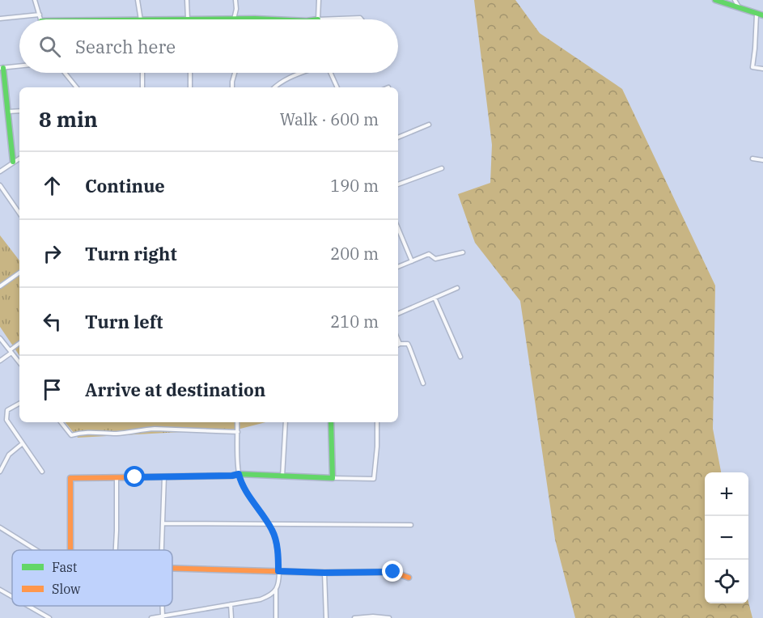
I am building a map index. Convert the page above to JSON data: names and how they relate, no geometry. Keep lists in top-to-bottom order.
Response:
{
  "legend": ["Fast", "Slow"],
  "page": {
    "search": "Search here",
    "heading": ["8 min", "Walk · 600 m"],
    "list": [
      ["Continue", "190 m"],
      ["Turn right", "200 m"],
      ["Turn left", "210 m"],
      "Arrive at destination"
    ],
    "map_buttons": ["+", "−"]
  }
}
